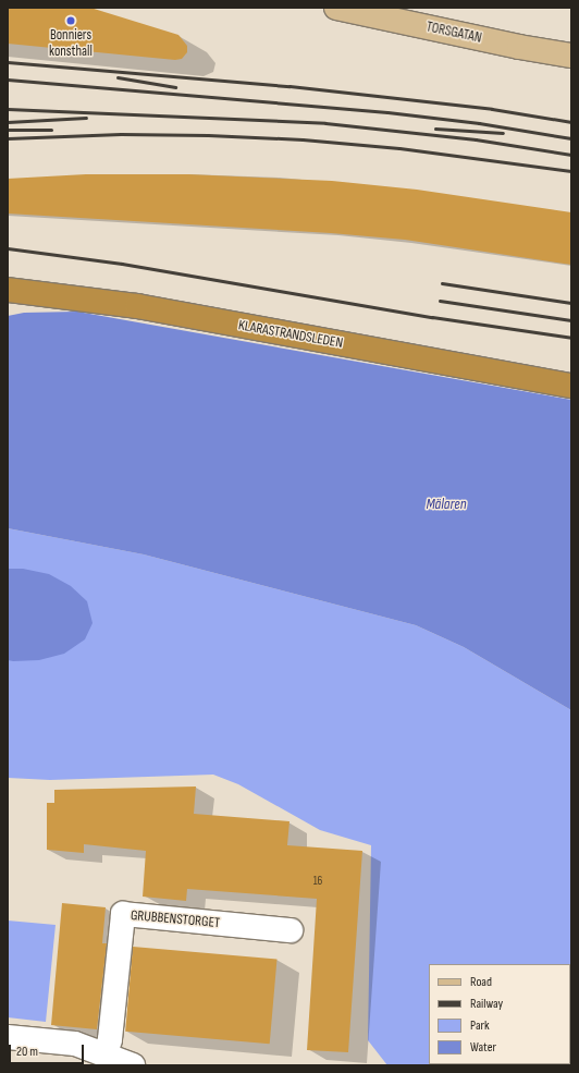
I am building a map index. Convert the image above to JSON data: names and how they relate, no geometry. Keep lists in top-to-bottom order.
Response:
{
  "streets": {
    "highway": ["KLARASTRANDSLEDEN"],
    "main road": ["TORSGATAN"],
    "street": ["GRUBBENSTORGET"]
  },
  "water": ["Mälaren"],
  "places": ["Bonniers konsthall"],
  "house_numbers": ["16"],
  "legend": [
    "Road",
    "Railway",
    "Park",
    "Water"
  ],
  "scale_bar": "20 m"
}
